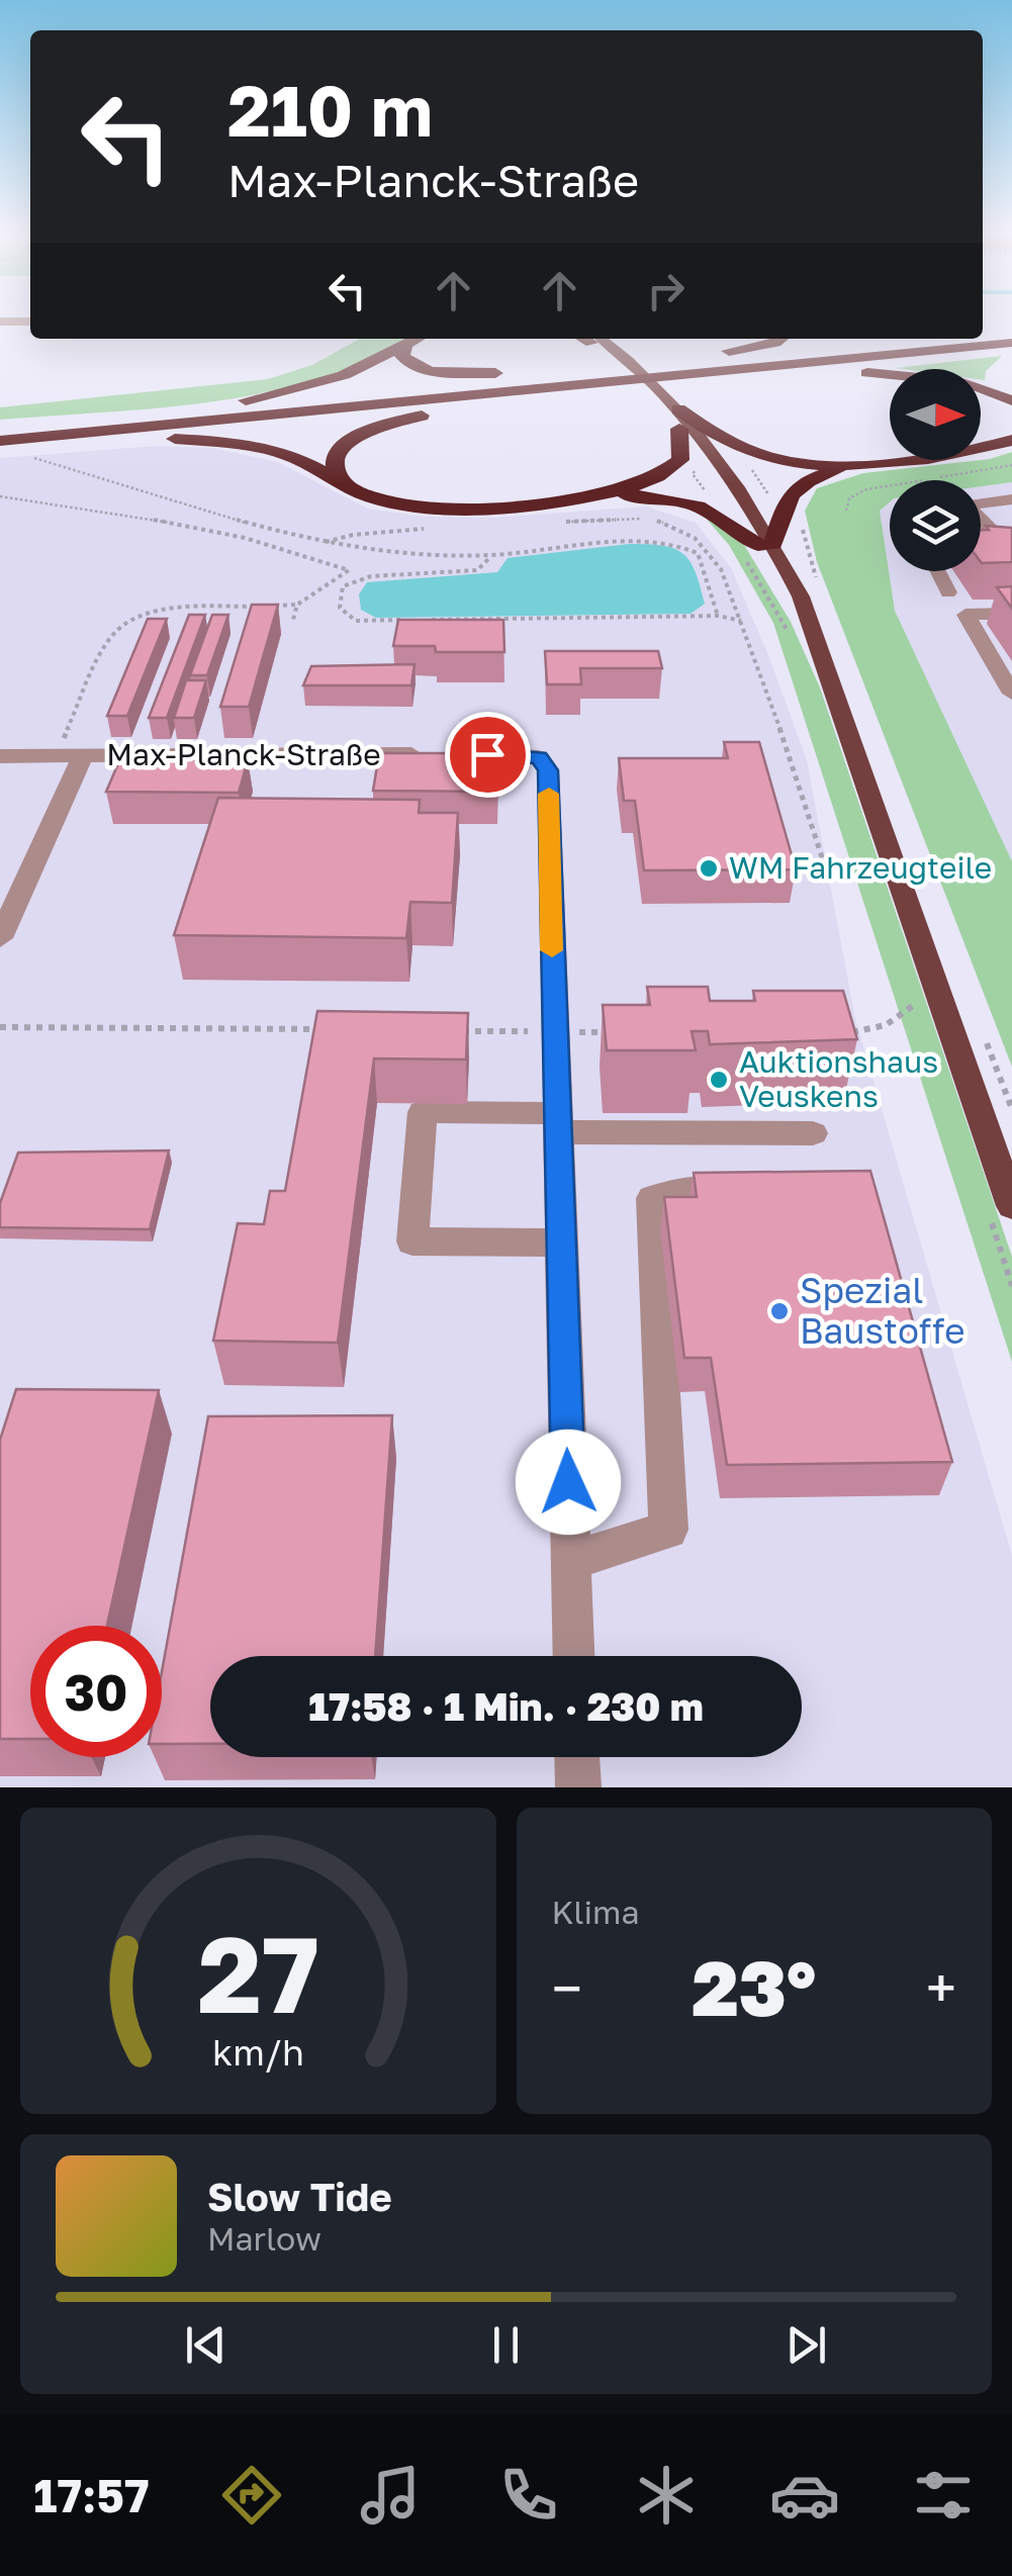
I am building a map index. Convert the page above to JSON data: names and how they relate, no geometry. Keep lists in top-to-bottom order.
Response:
{
  "streets": {
    "street": ["Max-Planck-Straße"]
  },
  "places": ["WM Fahrzeugteile", "Auktionshaus Veuskens", "Spezial Baustoffe"],
  "north": "right",
  "page": {
    "turn": ["210 m", "Max-Planck-Straße"],
    "limit": "30",
    "trip": "17:58 · 1 Min. · 230 m",
    "tile": "Klima",
    "heat": ["−", "23°", "+"],
    "song": ["Slow Tide", "Marlow"],
    "tabs": "17:57",
    "gauge": ["27", "km/h"]
  }
}
